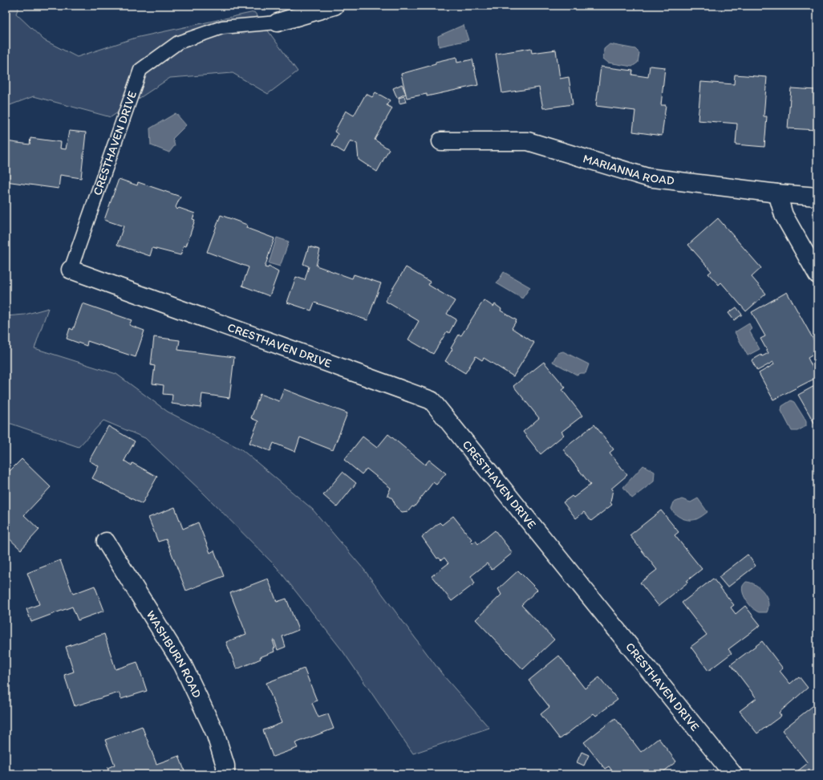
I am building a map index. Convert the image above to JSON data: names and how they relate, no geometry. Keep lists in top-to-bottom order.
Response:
{
  "streets": {
    "street": ["CRESTHAVEN DRIVE", "MARIANNA ROAD", "WASHBURN ROAD"]
  }
}
